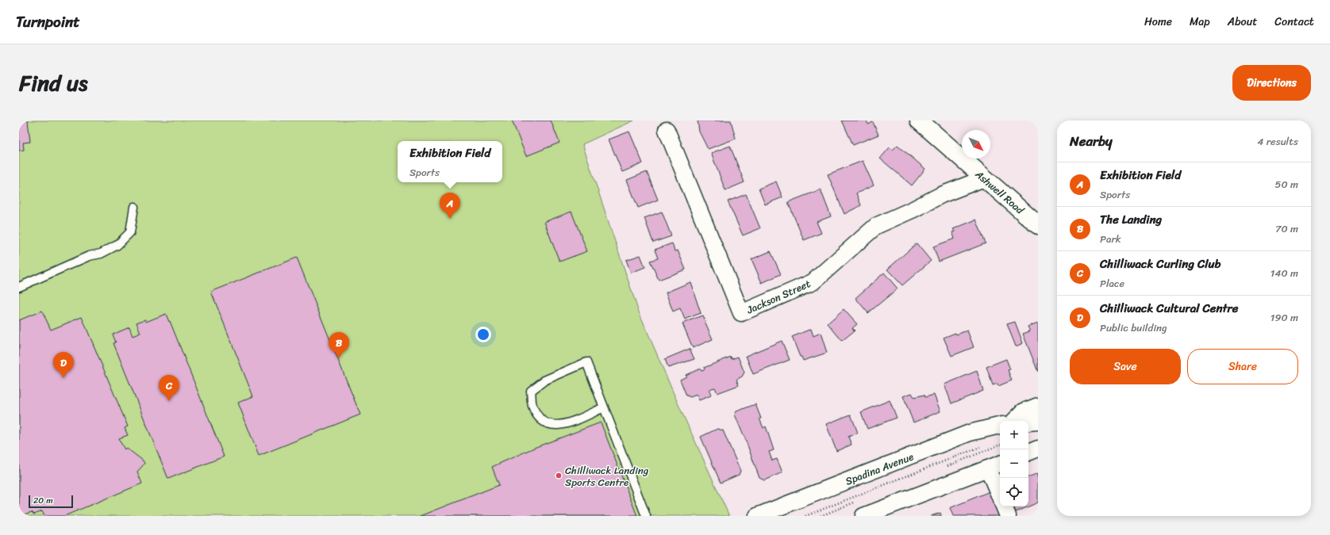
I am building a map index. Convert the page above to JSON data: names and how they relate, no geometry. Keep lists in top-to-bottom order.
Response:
{
  "streets": {
    "street": ["Ashwell Road", "Jackson Street", "Spadina Avenue"]
  },
  "crossings": [
    ["Ashwell Road", "Jackson Street"]
  ],
  "places": ["Chilliwack Landing Sports Centre"],
  "scale_bar": "20 m",
  "north": "bottom right",
  "page": {
    "header": "Turnpoint",
    "nav": [
      "Home",
      "Map",
      "About",
      "Contact"
    ],
    "title": "Find us",
    "buttons": [
      "Directions",
      ["Save", "Share"]
    ],
    "heading": ["Nearby", "4 results"],
    "popup": ["Exhibition Field", "Sports"],
    "list": [
      {
        "mark": "A",
        "name": "Exhibition Field",
        "note": "Sports",
        "value": "50 m"
      },
      {
        "mark": "B",
        "name": "The Landing",
        "note": "Park",
        "value": "70 m"
      },
      {
        "mark": "C",
        "name": "Chilliwack Curling Club",
        "note": "Place",
        "value": "140 m"
      },
      {
        "mark": "D",
        "name": "Chilliwack Cultural Centre",
        "note": "Public building",
        "value": "190 m"
      }
    ],
    "pins": [
      "A",
      "B",
      "D",
      "C"
    ],
    "map_buttons": ["+", "−"],
    "scale": "20 m"
  }
}
